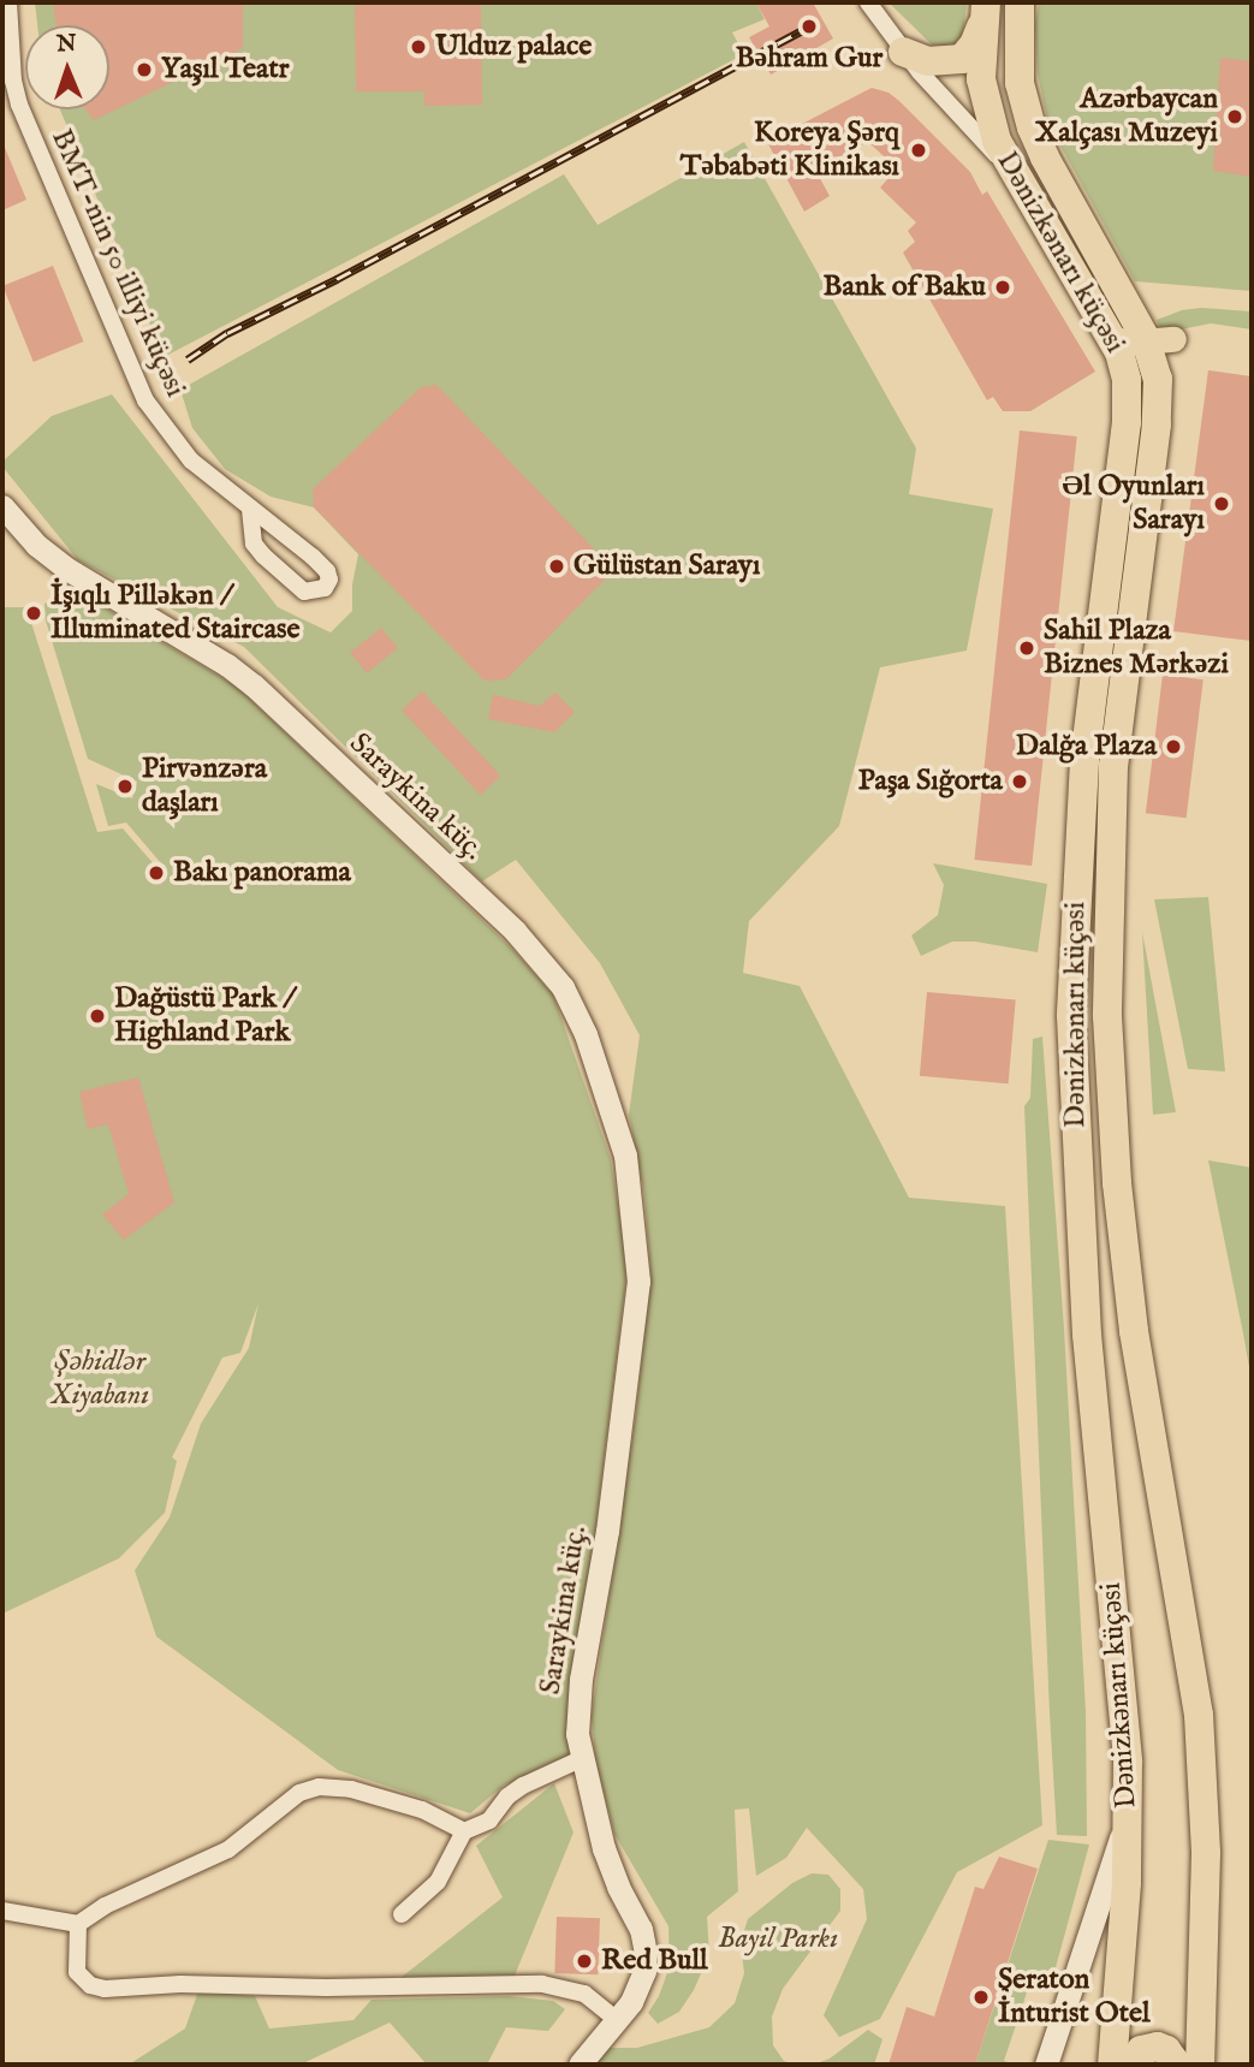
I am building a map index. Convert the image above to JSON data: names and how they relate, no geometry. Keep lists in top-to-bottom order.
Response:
{
  "streets": {
    "highway": ["Dənizkənarı küçəsi"],
    "street": ["BMT-nin 50 illiyi küçəsi", "Saraykina küç."]
  },
  "parks": ["Şəhidlər Xiyabanı", "Bayil Parkı"],
  "places": [
    "Bəhram Gur",
    "Ulduz palace",
    "Yaşıl Teatr",
    "Azərbaycan Xalçası Muzeyi",
    "Koreya Şərq Təbabəti Klinikası",
    "Bank of Baku",
    "Əl Oyunları Sarayı",
    "Gülüstan Sarayı",
    "İşıqlı Pilləkən / Illuminated Staircase",
    "Sahil Plaza Biznes Mərkəzi",
    "Dalğa Plaza",
    "Paşa Sığorta",
    "Pirvənzəra daşları",
    "Bakı panorama",
    "Dağüstü Park / Highland Park",
    "Red Bull",
    "Şeraton İnturist Otel"
  ],
  "north": "top"
}
